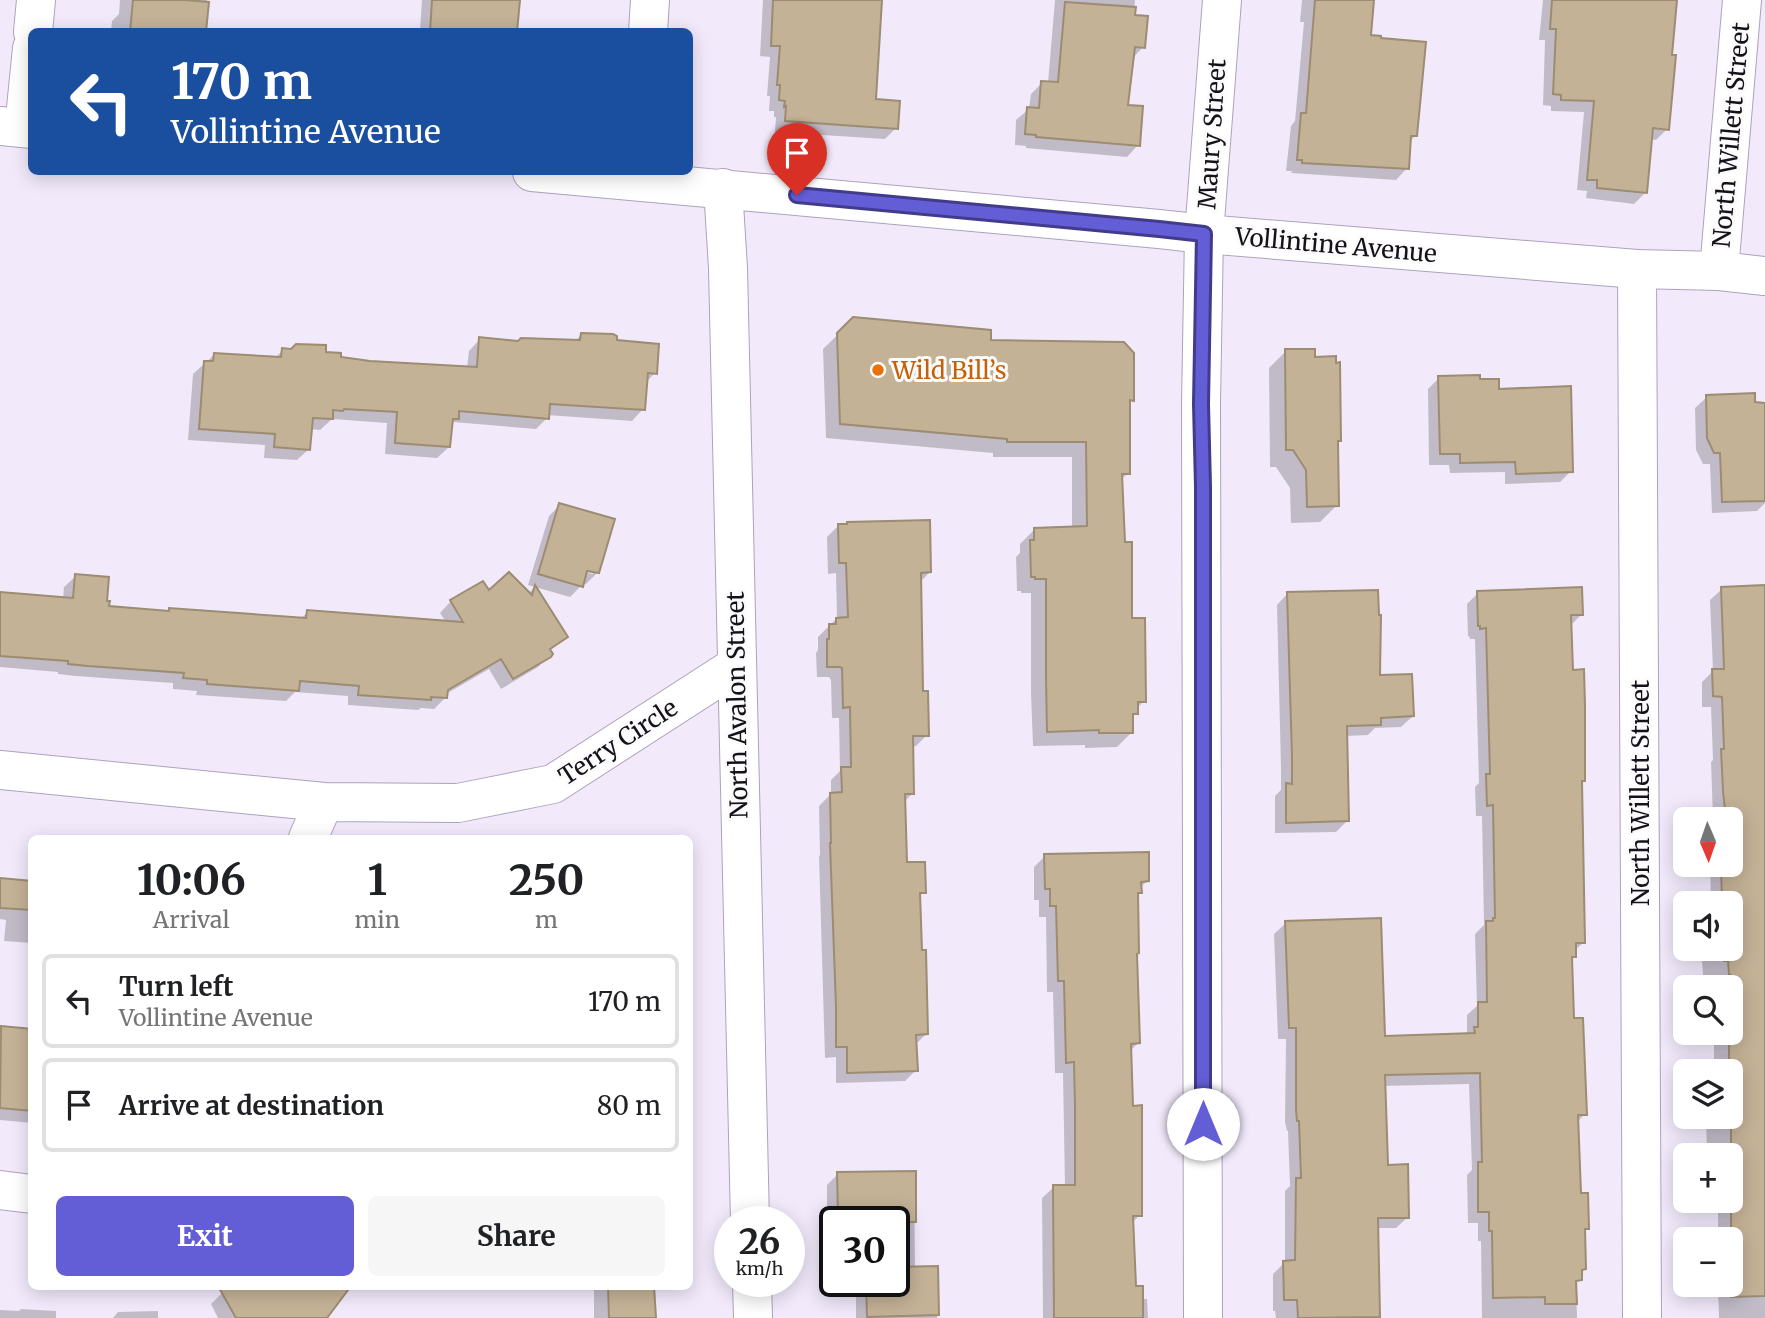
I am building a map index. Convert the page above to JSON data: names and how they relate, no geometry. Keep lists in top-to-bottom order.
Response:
{
  "streets": {
    "street": [
      "Maury Street",
      "North Willett Street",
      "Vollintine Avenue",
      "North Avalon Street",
      "Terry Circle"
    ]
  },
  "crossings": [
    ["Maury Street", "Vollintine Avenue"],
    ["North Willett Street", "Vollintine Avenue"],
    ["Vollintine Avenue", "North Avalon Street"],
    ["North Avalon Street", "Terry Circle"]
  ],
  "places": ["Wild Bill’s"],
  "north": "bottom",
  "page": {
    "turn": ["170 m", "Vollintine Avenue"],
    "map_buttons": ["+", "−"],
    "eta": [
      "10:06",
      "Arrival",
      "1",
      "min",
      "250",
      "m"
    ],
    "list": [
      {
        "name": "Turn left",
        "note": "Vollintine Avenue",
        "value": "170 m"
      },
      {
        "name": "Arrive at destination",
        "value": "80 m"
      }
    ],
    "buttons": ["Exit", "Share"],
    "speed": "26 km/h",
    "limit": "30"
  }
}
